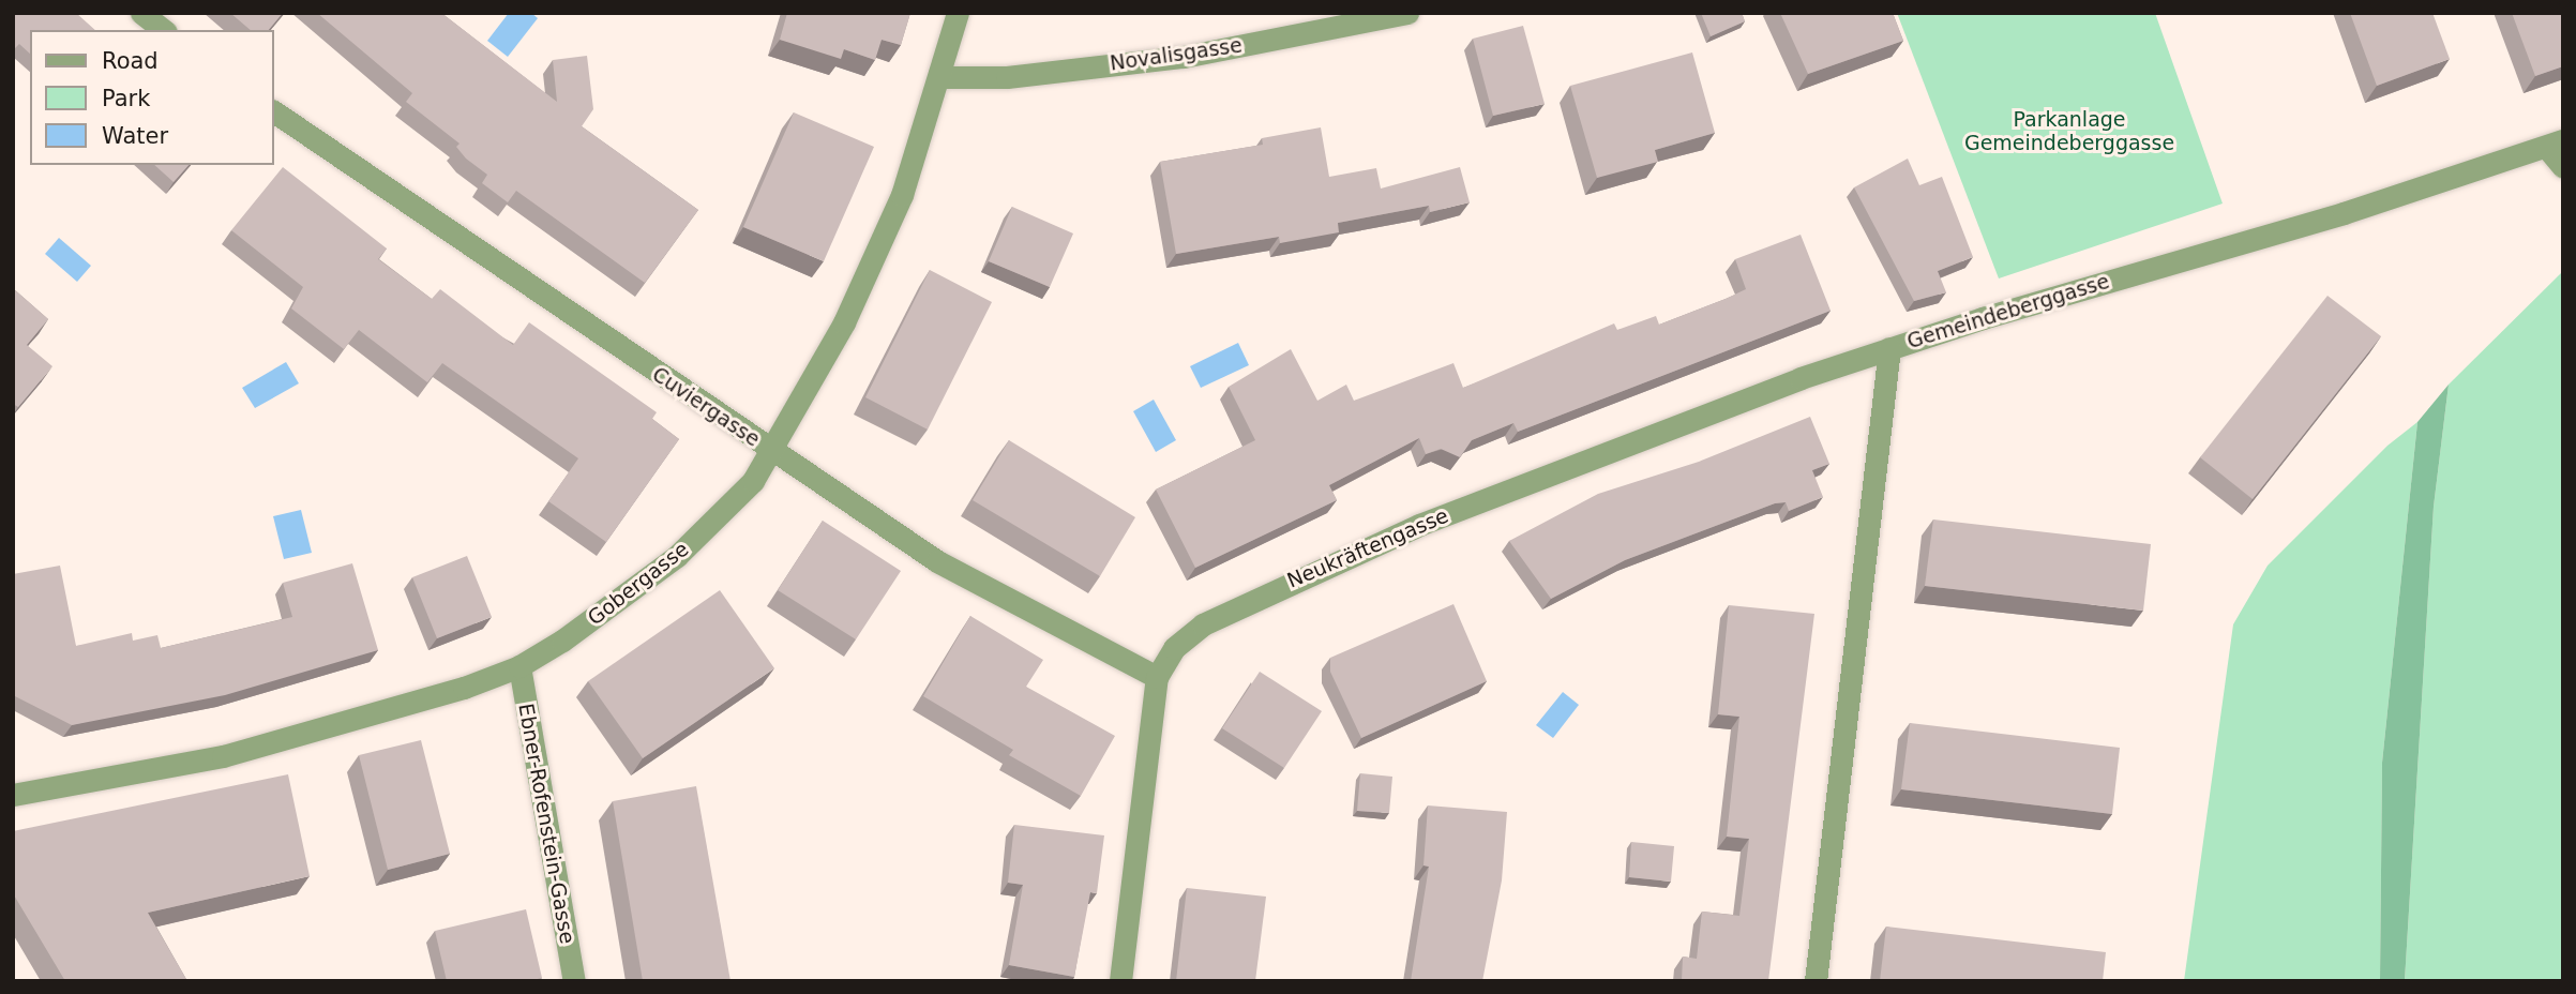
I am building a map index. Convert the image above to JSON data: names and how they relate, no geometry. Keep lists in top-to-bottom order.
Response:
{
  "streets": {
    "street": [
      "Novalisgasse",
      "Gemeindeberggasse",
      "Cuviergasse",
      "Neukräftengasse",
      "Gobergasse",
      "Ebner-Rofenstein-Gasse"
    ]
  },
  "crossings": [
    ["Novalisgasse", "Gobergasse"],
    ["Gemeindeberggasse", "Neukräftengasse"],
    ["Cuviergasse", "Neukräftengasse"],
    ["Cuviergasse", "Gobergasse"],
    ["Gobergasse", "Ebner-Rofenstein-Gasse"]
  ],
  "parks": ["Parkanlage Gemeindeberggasse"],
  "legend": ["Road", "Park", "Water"]
}
